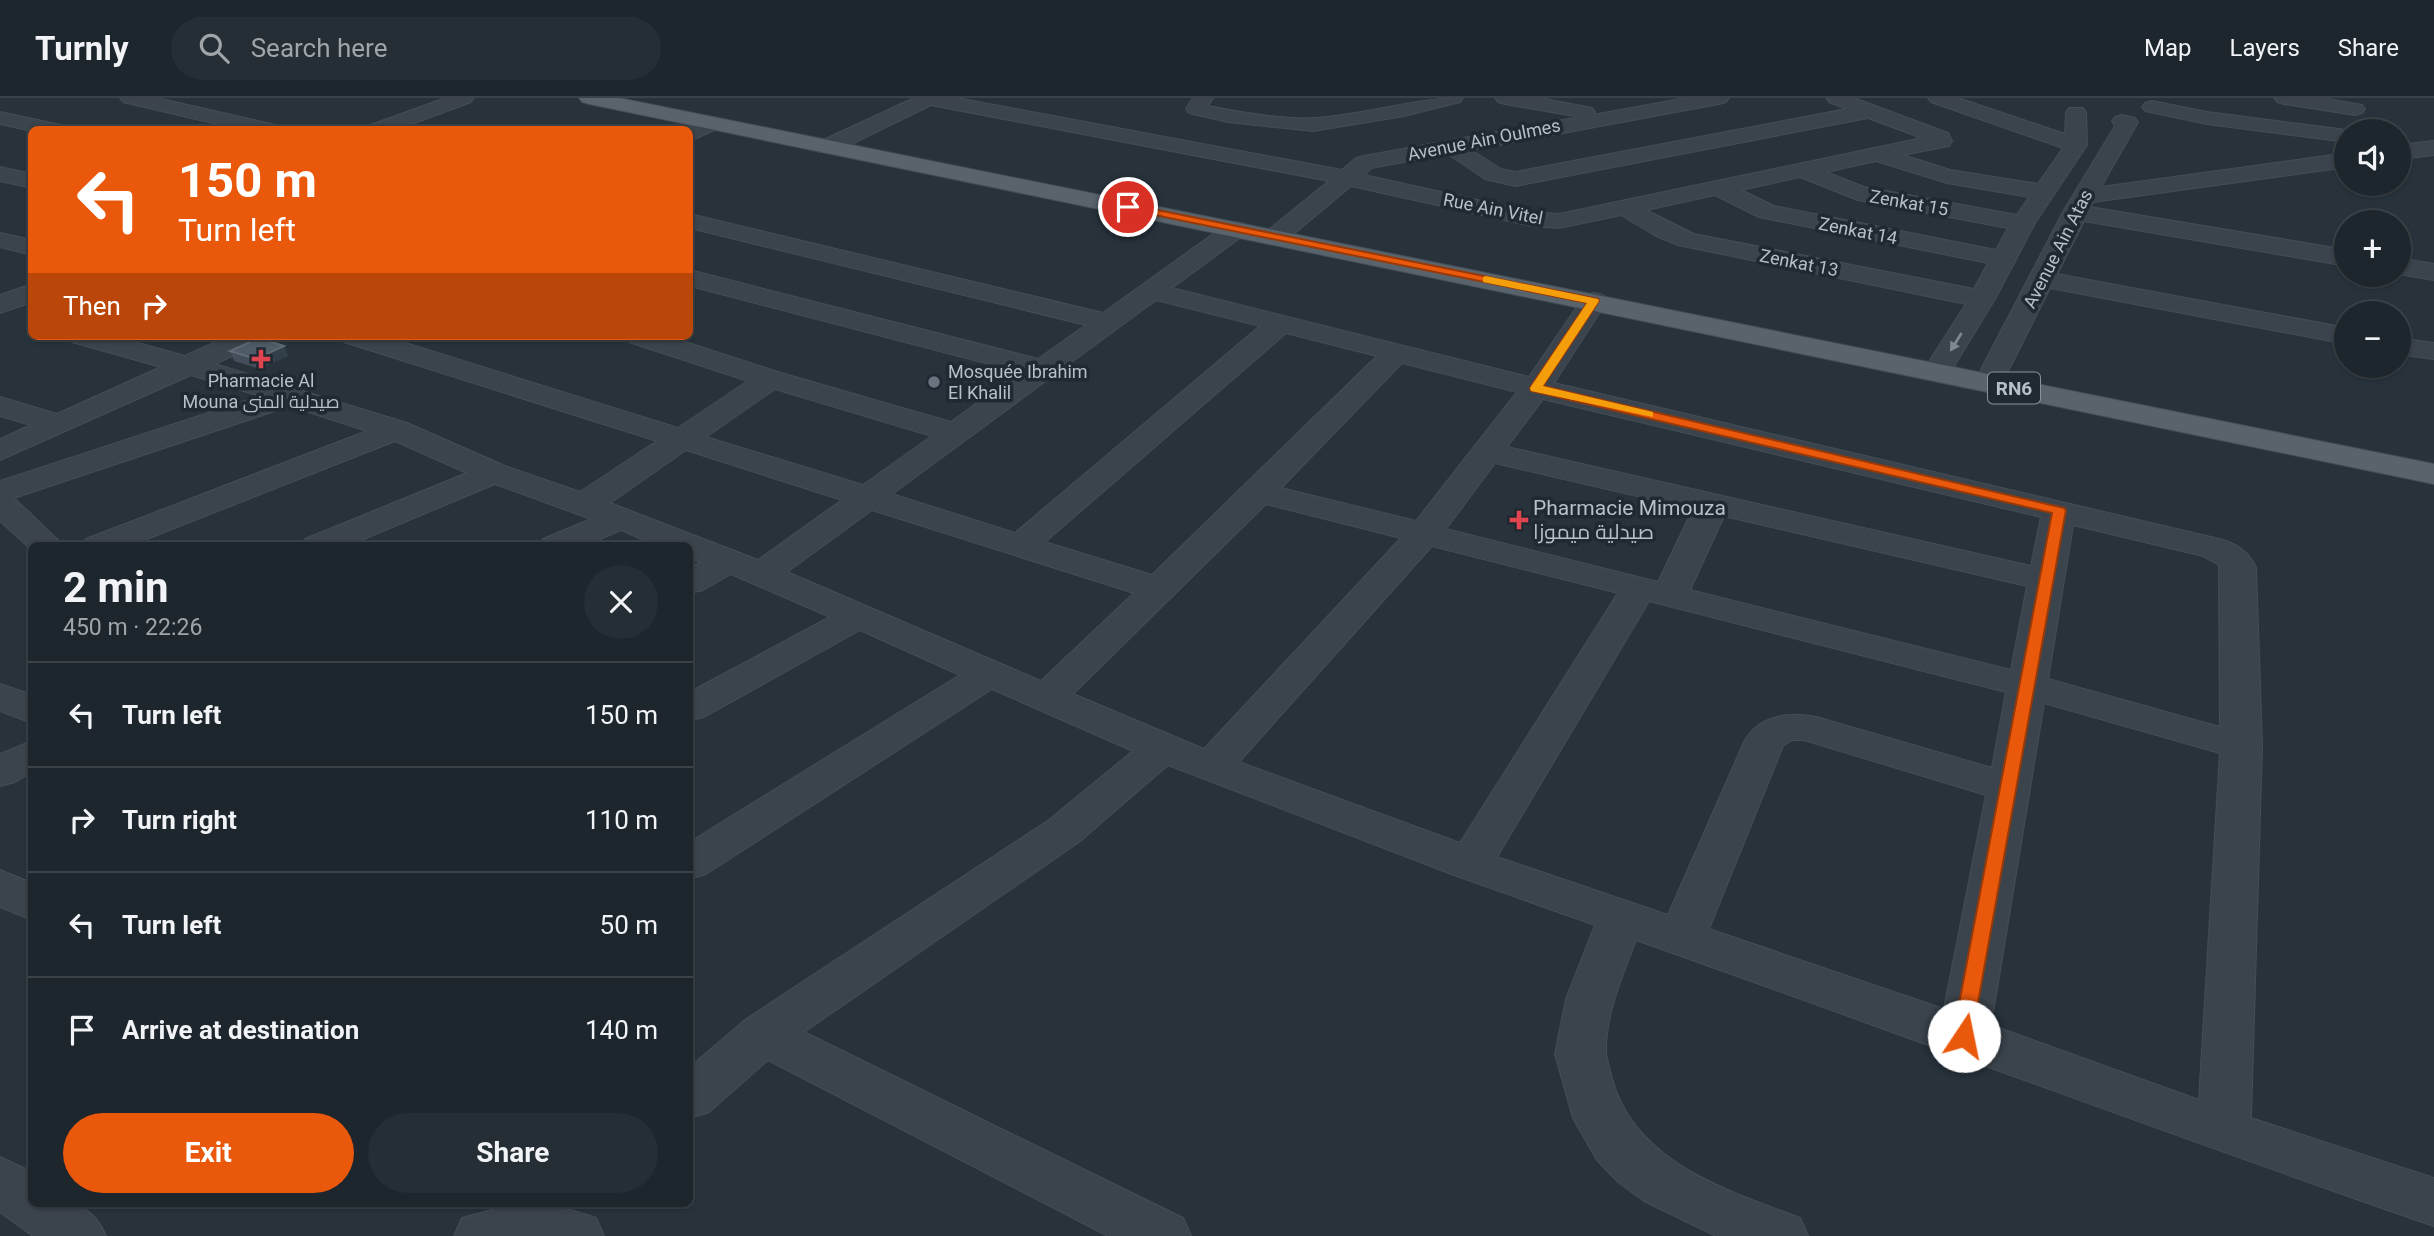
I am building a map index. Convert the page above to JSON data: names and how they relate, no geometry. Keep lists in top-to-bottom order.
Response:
{
  "streets": {
    "main road": ["RN6"],
    "street": [
      "Avenue Ain Oulmes",
      "Zenkat 15",
      "Rue Ain Vitel",
      "Zenkat 14",
      "Avenue Ain Atas",
      "Zenkat 13"
    ]
  },
  "crossings": [
    ["Avenue Ain Oulmes", "Rue Ain Vitel"],
    ["Avenue Ain Oulmes", "RN6"],
    ["Zenkat 15", "Rue Ain Vitel"],
    ["Zenkat 15", "Avenue Ain Atas"],
    ["Rue Ain Vitel", "Zenkat 14"],
    ["Rue Ain Vitel", "Zenkat 13"],
    ["Zenkat 14", "Avenue Ain Atas"],
    ["Avenue Ain Atas", "Zenkat 13"],
    ["Avenue Ain Atas", "RN6"]
  ],
  "places": {
    "health": ["Pharmacie Al Mouna صيدلية المنى", "Pharmacie Mimouza صيدلية ميموزا"],
    "other": ["Mosquée Ibrahim El Khalil"]
  },
  "page": {
    "header": "Turnly",
    "search": "Search here",
    "nav": ["Map", "Layers", "Share"],
    "map_buttons": ["+", "−"],
    "turn": ["150 m", "Turn left"],
    "then": "Then",
    "heading": ["2 min", "450 m · 22:26"],
    "list": [
      {
        "name": "Turn left",
        "value": "150 m"
      },
      {
        "name": "Turn right",
        "value": "110 m"
      },
      {
        "name": "Turn left",
        "value": "50 m"
      },
      {
        "name": "Arrive at destination",
        "value": "140 m"
      }
    ],
    "buttons": ["Exit", "Share"]
  }
}
